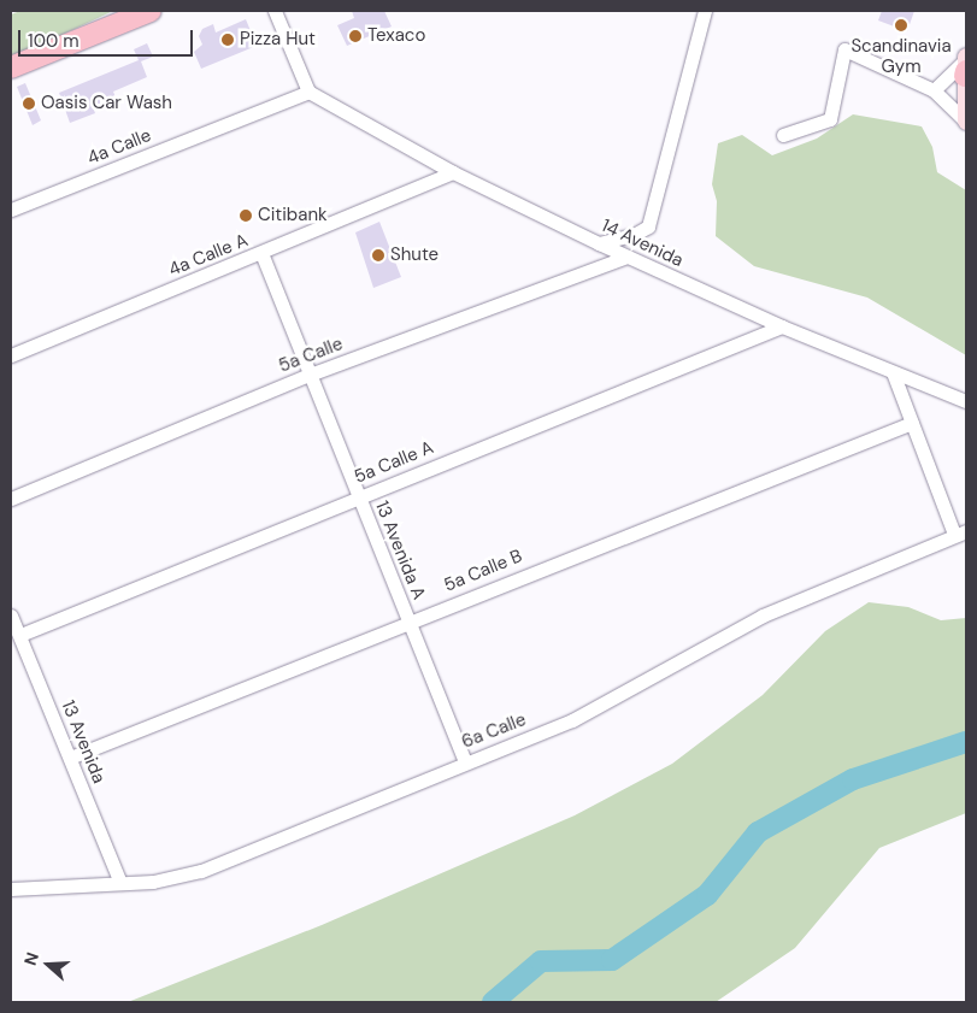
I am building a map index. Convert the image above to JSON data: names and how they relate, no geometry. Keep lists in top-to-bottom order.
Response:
{
  "streets": {
    "street": [
      "4a Calle",
      "14 Avenida",
      "4a Calle A",
      "5a Calle",
      "5a Calle A",
      "13 Avenida A",
      "5a Calle B",
      "6a Calle",
      "13 Avenida"
    ]
  },
  "crossings": [
    ["4a Calle", "14 Avenida"],
    ["14 Avenida", "4a Calle A"],
    ["14 Avenida", "5a Calle"],
    ["14 Avenida", "5a Calle A"],
    ["4a Calle A", "13 Avenida A"],
    ["5a Calle", "13 Avenida A"],
    ["5a Calle A", "13 Avenida A"],
    ["5a Calle A", "13 Avenida"],
    ["13 Avenida A", "5a Calle B"],
    ["13 Avenida A", "6a Calle"],
    ["5a Calle B", "13 Avenida"],
    ["6a Calle", "13 Avenida"]
  ],
  "places": [
    "Scandinavia Gym",
    "Texaco",
    "Pizza Hut",
    "Oasis Car Wash",
    "Citibank",
    "Shute"
  ],
  "scale_bar": "100 m",
  "north": "left"
}
